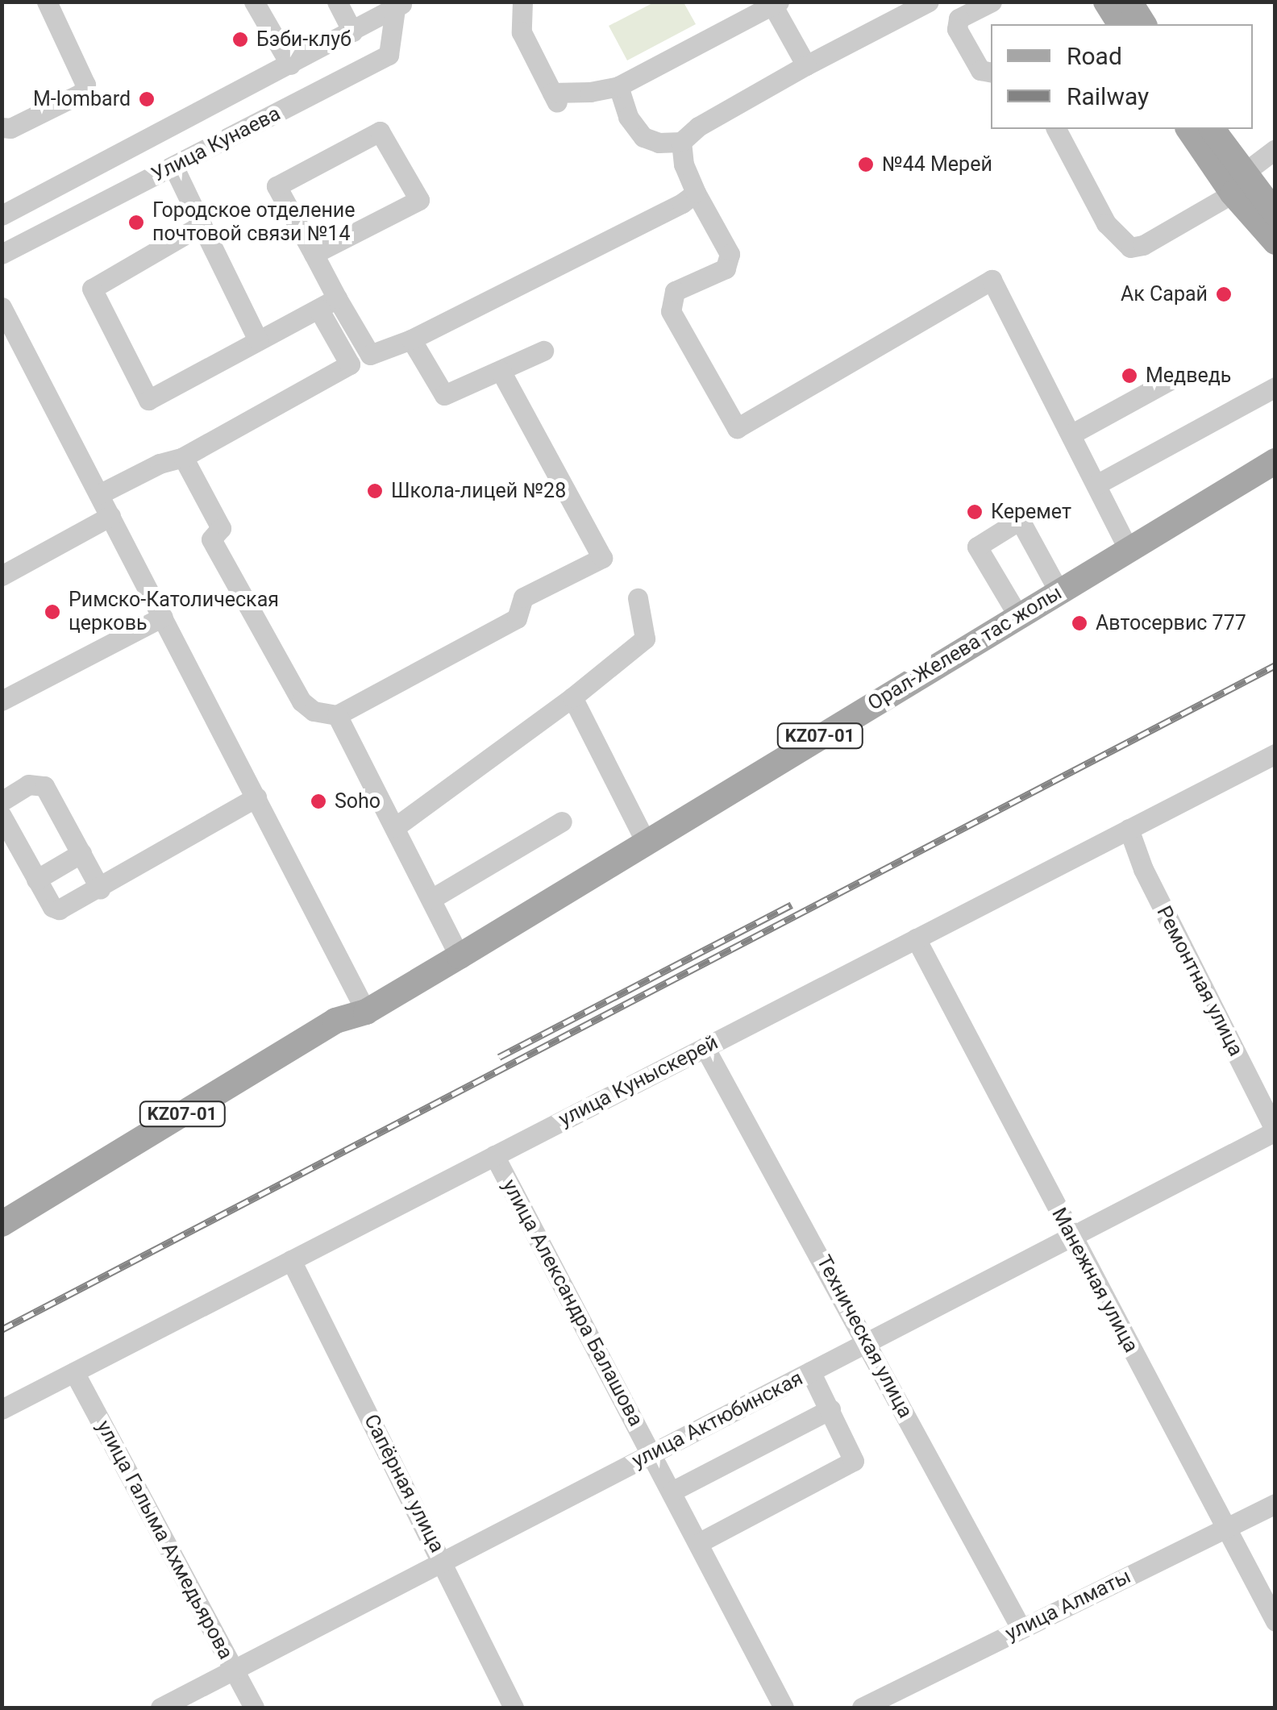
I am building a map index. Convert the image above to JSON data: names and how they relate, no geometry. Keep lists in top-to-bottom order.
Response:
{
  "streets": {
    "main road": ["Орал-Желева тас жолы", "KZ07-01"],
    "street": [
      "Улица Кунаева",
      "Ремонтная улица",
      "улица Куныскерей",
      "Манежная улица",
      "улица Александра Балашова",
      "Техническая улица",
      "улица Актюбинская",
      "Сапёрная улица",
      "улица Галыма Ахмедьярова",
      "улица Алматы"
    ]
  },
  "crossings": [
    ["Орал-Желева тас жолы", "KZ07-01"],
    ["Ремонтная улица", "улица Куныскерей"],
    ["Ремонтная улица", "улица Актюбинская"],
    ["улица Куныскерей", "Манежная улица"],
    ["улица Куныскерей", "улица Александра Балашова"],
    ["улица Куныскерей", "Техническая улица"],
    ["улица Куныскерей", "Сапёрная улица"],
    ["улица Куныскерей", "улица Галыма Ахмедьярова"],
    ["Манежная улица", "улица Актюбинская"],
    ["Манежная улица", "улица Алматы"],
    ["улица Александра Балашова", "улица Актюбинская"],
    ["Техническая улица", "улица Актюбинская"],
    ["Техническая улица", "улица Алматы"],
    ["улица Актюбинская", "Сапёрная улица"],
    ["улица Актюбинская", "улица Галыма Ахмедьярова"]
  ],
  "places": [
    "Бэби-клуб",
    "M-lombard",
    "№44 Мерей",
    "Городское отделение почтовой связи №14",
    "Ак Сарай",
    "Медведь",
    "Школа-лицей №28",
    "Керемет",
    "Римско-Католическая церковь",
    "Автосервис 777",
    "Soho"
  ],
  "legend": ["Road", "Railway"]
}
